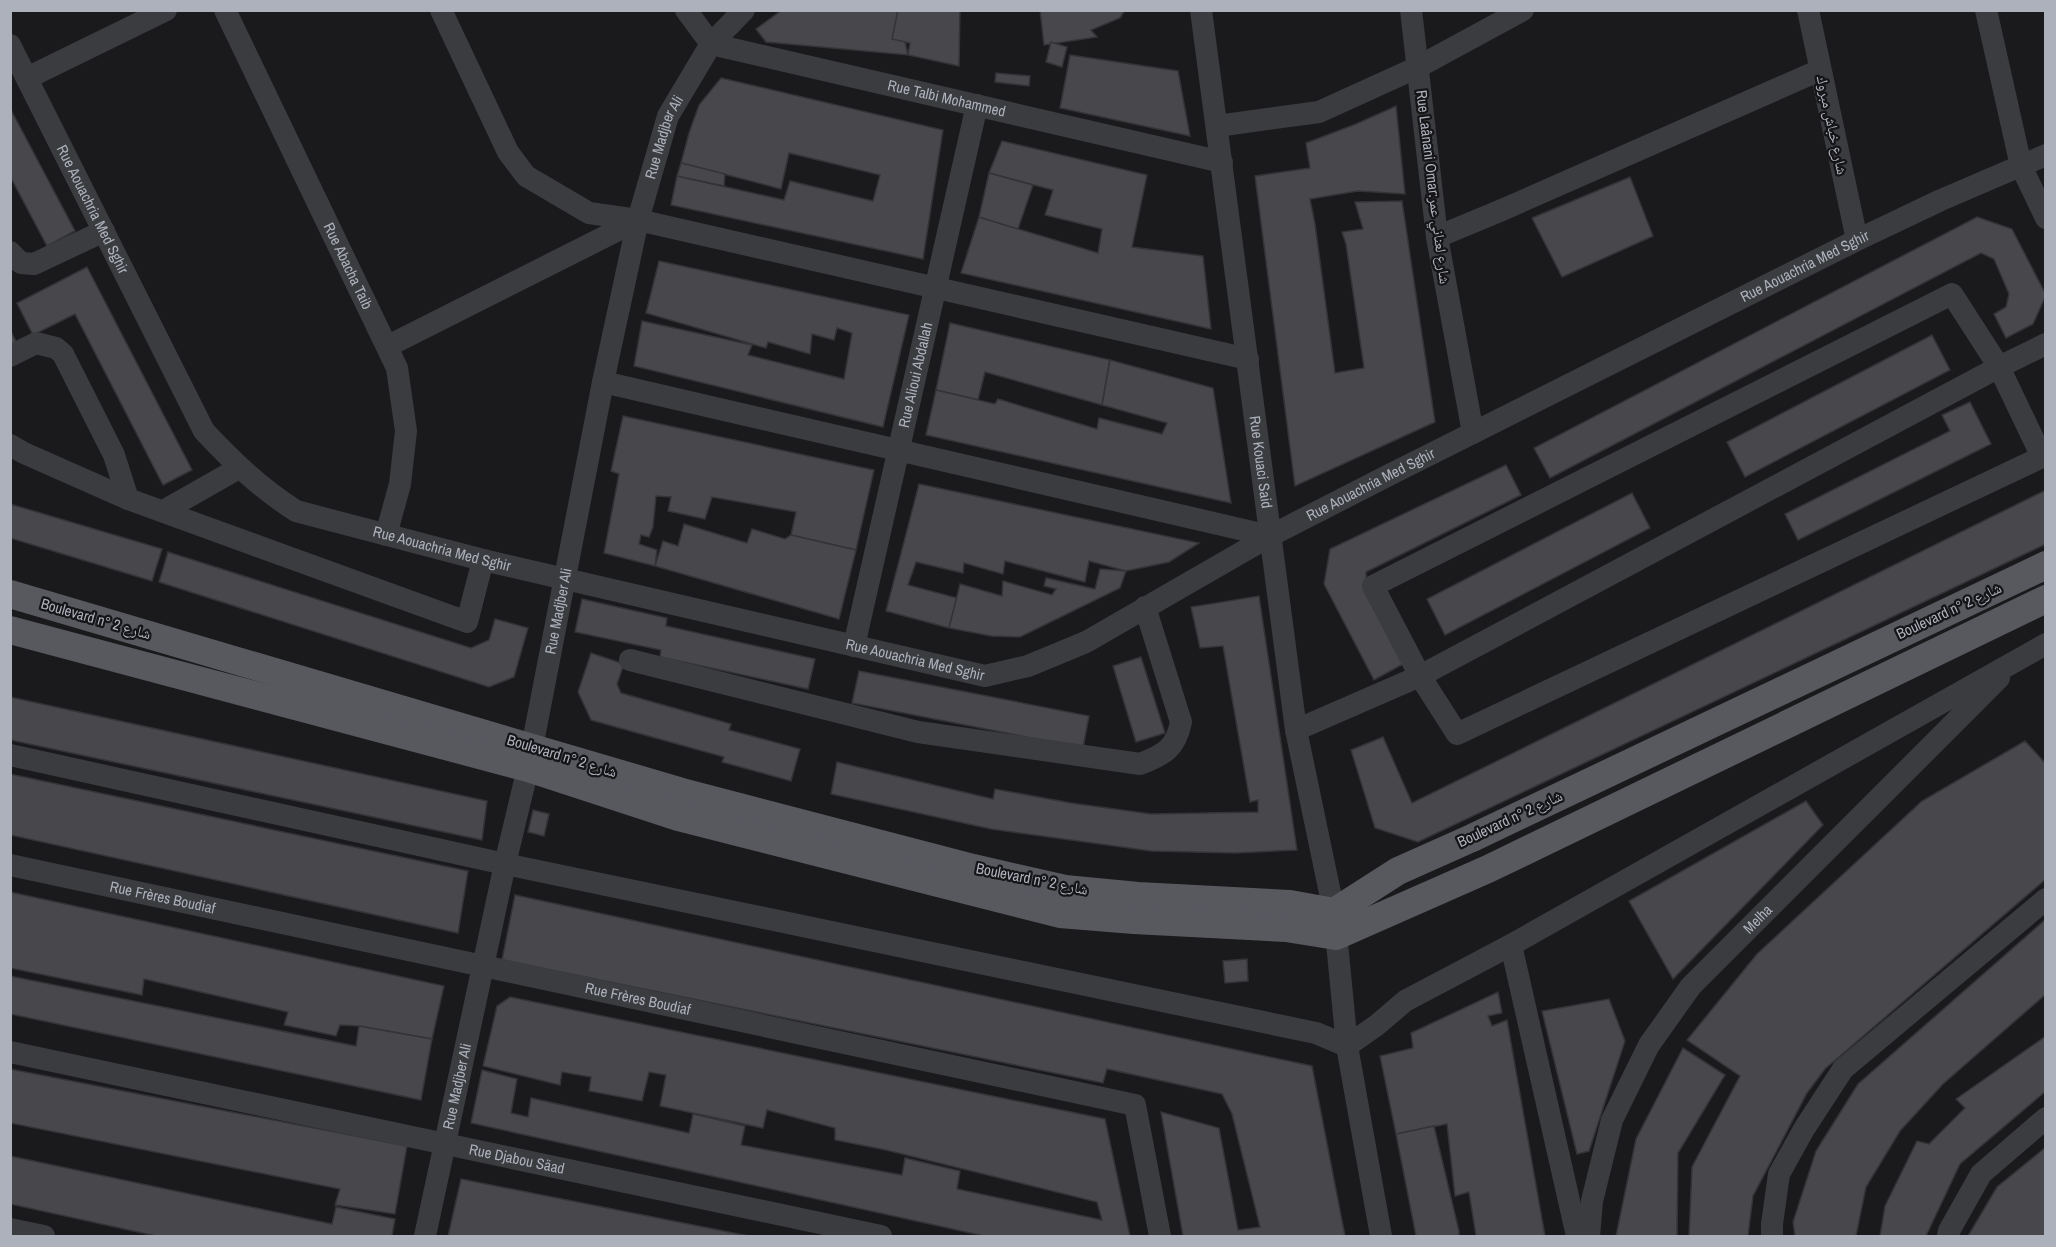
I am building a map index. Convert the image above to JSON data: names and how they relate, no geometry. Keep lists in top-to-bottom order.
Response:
{
  "streets": {
    "main road": ["Boulevard n° شارع 2"],
    "street": [
      "Rue Talbi Mohammed",
      "شارع خباش مبروك",
      "Rue Madjber Ali",
      "Rue Laânani Omar;شارع لعناني عمر",
      "Rue Aouachria Med Sghir",
      "Rue Abacha Taib",
      "Rue Alioui Abdallah",
      "Rue Kouaci Said",
      "Rue Frères Boudiaf",
      "Melha",
      "Rue Djabou Säad"
    ]
  },
  "crossings": [
    ["Rue Talbi Mohammed", "Rue Madjber Ali"],
    ["Rue Talbi Mohammed", "Rue Alioui Abdallah"],
    ["Rue Talbi Mohammed", "Rue Kouaci Said"],
    ["شارع خباش مبروك", "Rue Aouachria Med Sghir"],
    ["Rue Madjber Ali", "Rue Aouachria Med Sghir"],
    ["Rue Madjber Ali", "Boulevard n° شارع 2"],
    ["Rue Madjber Ali", "Rue Frères Boudiaf"],
    ["Rue Madjber Ali", "Rue Djabou Säad"],
    ["Rue Laânani Omar;شارع لعناني عمر", "Rue Aouachria Med Sghir"],
    ["Rue Aouachria Med Sghir", "Rue Abacha Taib"],
    ["Rue Aouachria Med Sghir", "Rue Alioui Abdallah"],
    ["Rue Aouachria Med Sghir", "Rue Kouaci Said"],
    ["Rue Kouaci Said", "Boulevard n° شارع 2"]
  ]
}
